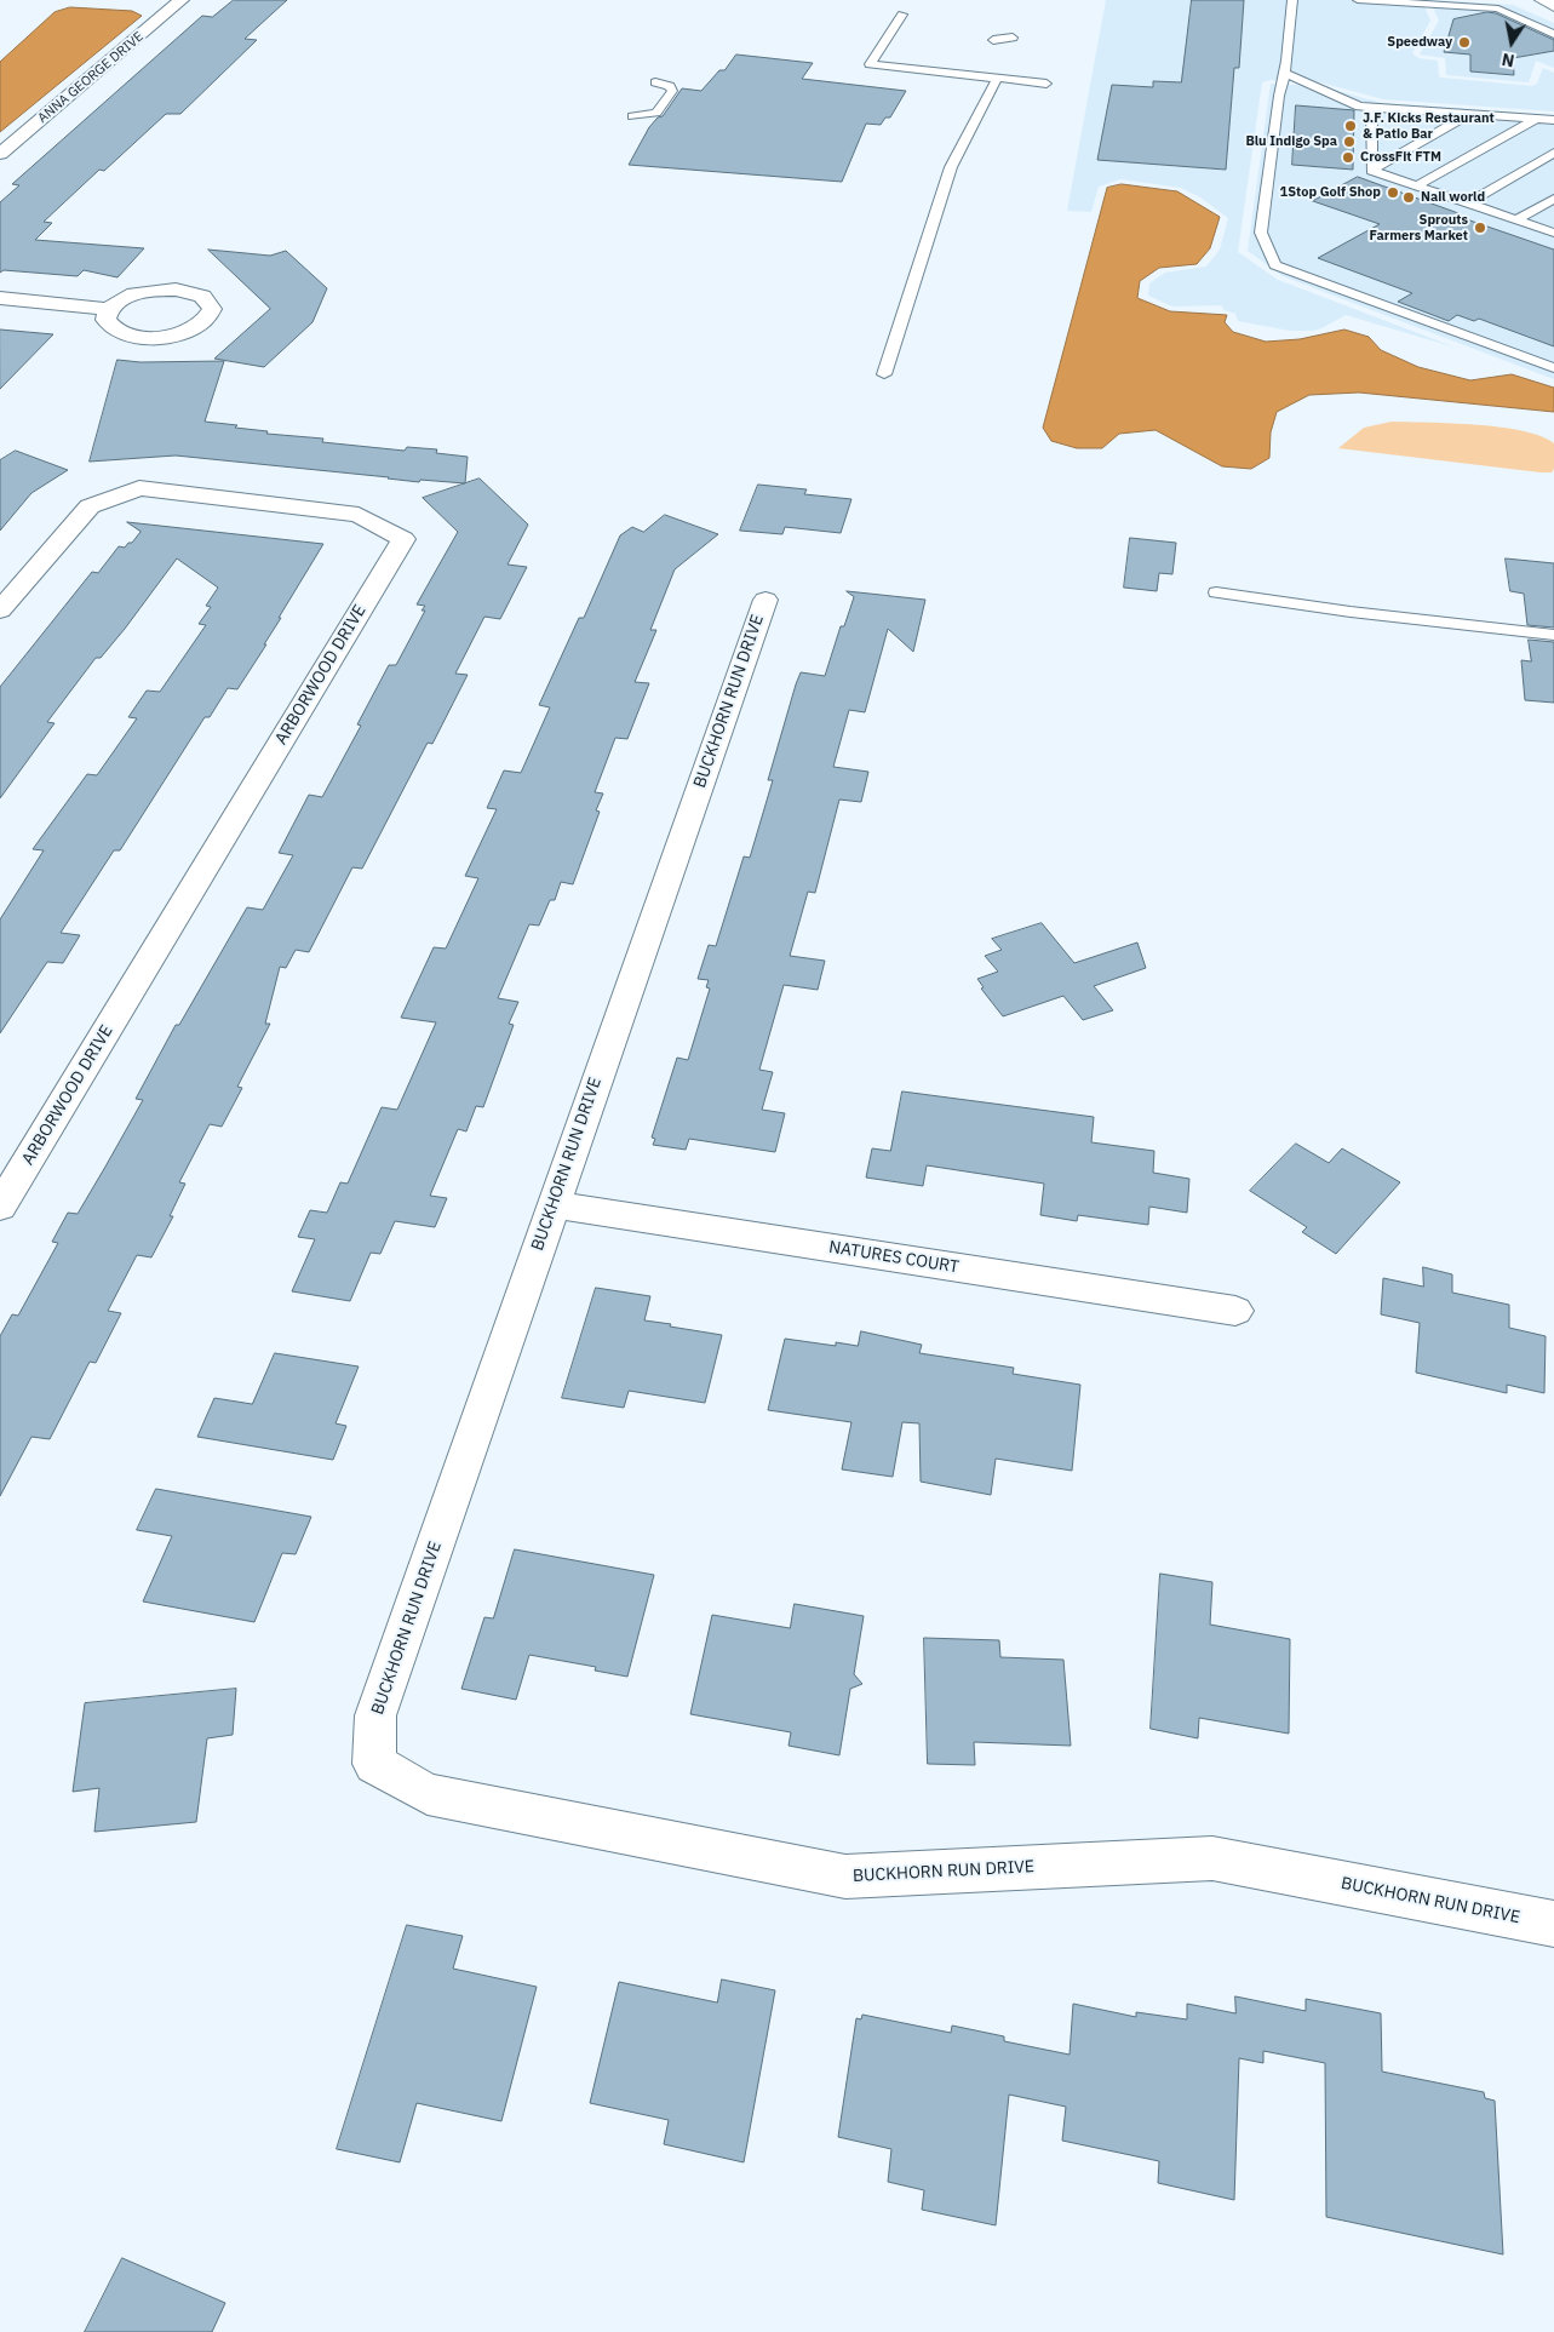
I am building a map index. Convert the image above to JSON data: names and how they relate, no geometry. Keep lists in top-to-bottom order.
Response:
{
  "streets": {
    "street": [
      "ANNA GEORGE DRIVE",
      "ARBORWOOD DRIVE",
      "BUCKHORN RUN DRIVE",
      "NATURES COURT"
    ]
  },
  "crossings": [
    ["BUCKHORN RUN DRIVE", "NATURES COURT"]
  ],
  "places": [
    "Speedway",
    "J.F. Kicks Restaurant & Patio Bar",
    "Blu Indigo Spa",
    "CrossFit FTM",
    "1Stop Golf Shop",
    "Nail world",
    "Sprouts Farmers Market"
  ],
  "north": "bottom"
}
